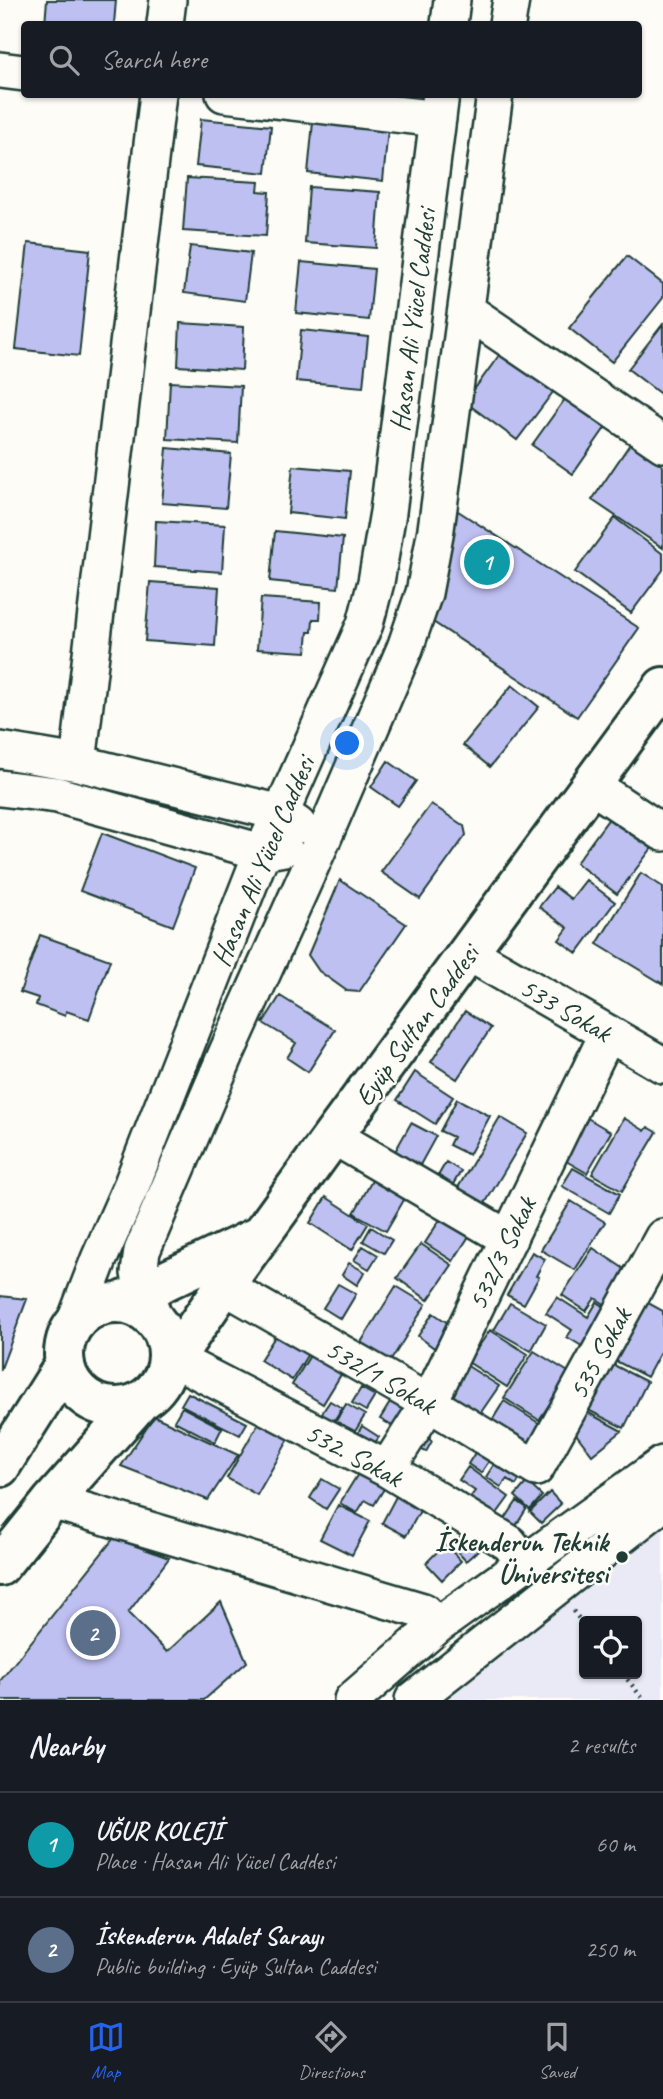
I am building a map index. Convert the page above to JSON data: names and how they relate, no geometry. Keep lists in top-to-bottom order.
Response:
{
  "streets": {
    "main road": ["Eyüp Sultan Caddesi"],
    "street": [
      "Hasan Ali Yücel Caddesi",
      "533 Sokak",
      "532/3 Sokak",
      "535 Sokak",
      "532/1 Sokak",
      "532. Sokak"
    ]
  },
  "crossings": [
    ["Hasan Ali Yücel Caddesi", "Eyüp Sultan Caddesi"],
    ["Hasan Ali Yücel Caddesi", "532. Sokak"],
    ["533 Sokak", "Eyüp Sultan Caddesi"],
    ["533 Sokak", "532/3 Sokak"],
    ["Eyüp Sultan Caddesi", "532/1 Sokak"],
    ["Eyüp Sultan Caddesi", "532. Sokak"],
    ["532/3 Sokak", "532/1 Sokak"],
    ["532/3 Sokak", "532. Sokak"],
    ["535 Sokak", "532/1 Sokak"]
  ],
  "places": ["İskenderun Teknik Üniversitesi"],
  "page": {
    "search": "Search here",
    "pins": ["1", "2"],
    "heading": ["Nearby", "2 results"],
    "list": [
      {
        "mark": "1",
        "name": "UĞUR KOLEJİ",
        "note": "Place · Hasan Ali Yücel Caddesi",
        "value": "60 m"
      },
      {
        "mark": "2",
        "name": "İskenderun Adalet Sarayı",
        "note": "Public building · Eyüp Sultan Caddesi",
        "value": "250 m"
      }
    ],
    "nav": ["Map", "Directions", "Saved"]
  }
}
